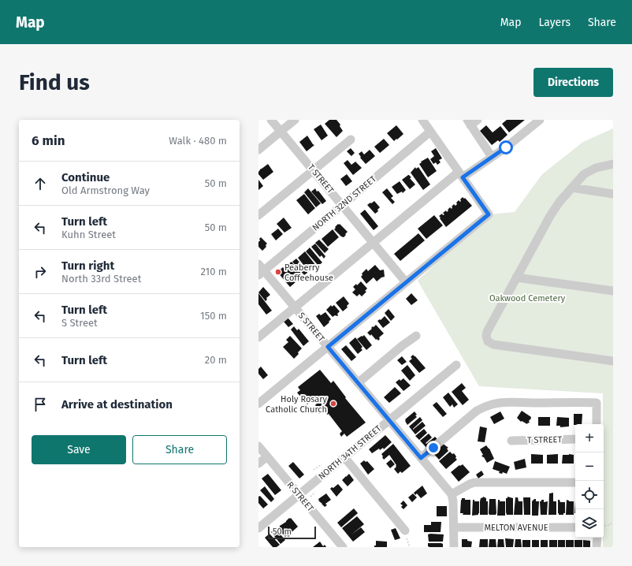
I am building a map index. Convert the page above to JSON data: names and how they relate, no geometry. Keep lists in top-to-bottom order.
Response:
{
  "streets": {
    "street": [
      "T STREET",
      "NORTH 32ND STREET",
      "S STREET",
      "NORTH 34TH STREET",
      "R STREET",
      "MELTON AVENUE"
    ]
  },
  "crossings": [
    ["T STREET", "NORTH 32ND STREET"],
    ["NORTH 32ND STREET", "S STREET"],
    ["S STREET", "NORTH 34TH STREET"],
    ["NORTH 34TH STREET", "R STREET"]
  ],
  "parks": ["Oakwood Cemetery"],
  "places": ["Peaberry Coffeehouse", "Holy Rosary Catholic Church"],
  "scale_bar": "50 m",
  "page": {
    "header": "Map",
    "nav": ["Map", "Layers", "Share"],
    "buttons": [
      "Directions",
      ["Save", "Share"]
    ],
    "title": "Find us",
    "heading": ["6 min", "Walk · 480 m"],
    "list": [
      ["Continue", "Old Armstrong Way", "50 m"],
      ["Turn left", "Kuhn Street", "50 m"],
      ["Turn right", "North 33rd Street", "210 m"],
      ["Turn left", "S Street", "150 m"],
      ["Turn left", "20 m"],
      "Arrive at destination"
    ],
    "map_buttons": ["+", "−"],
    "scale": "50 m"
  }
}
